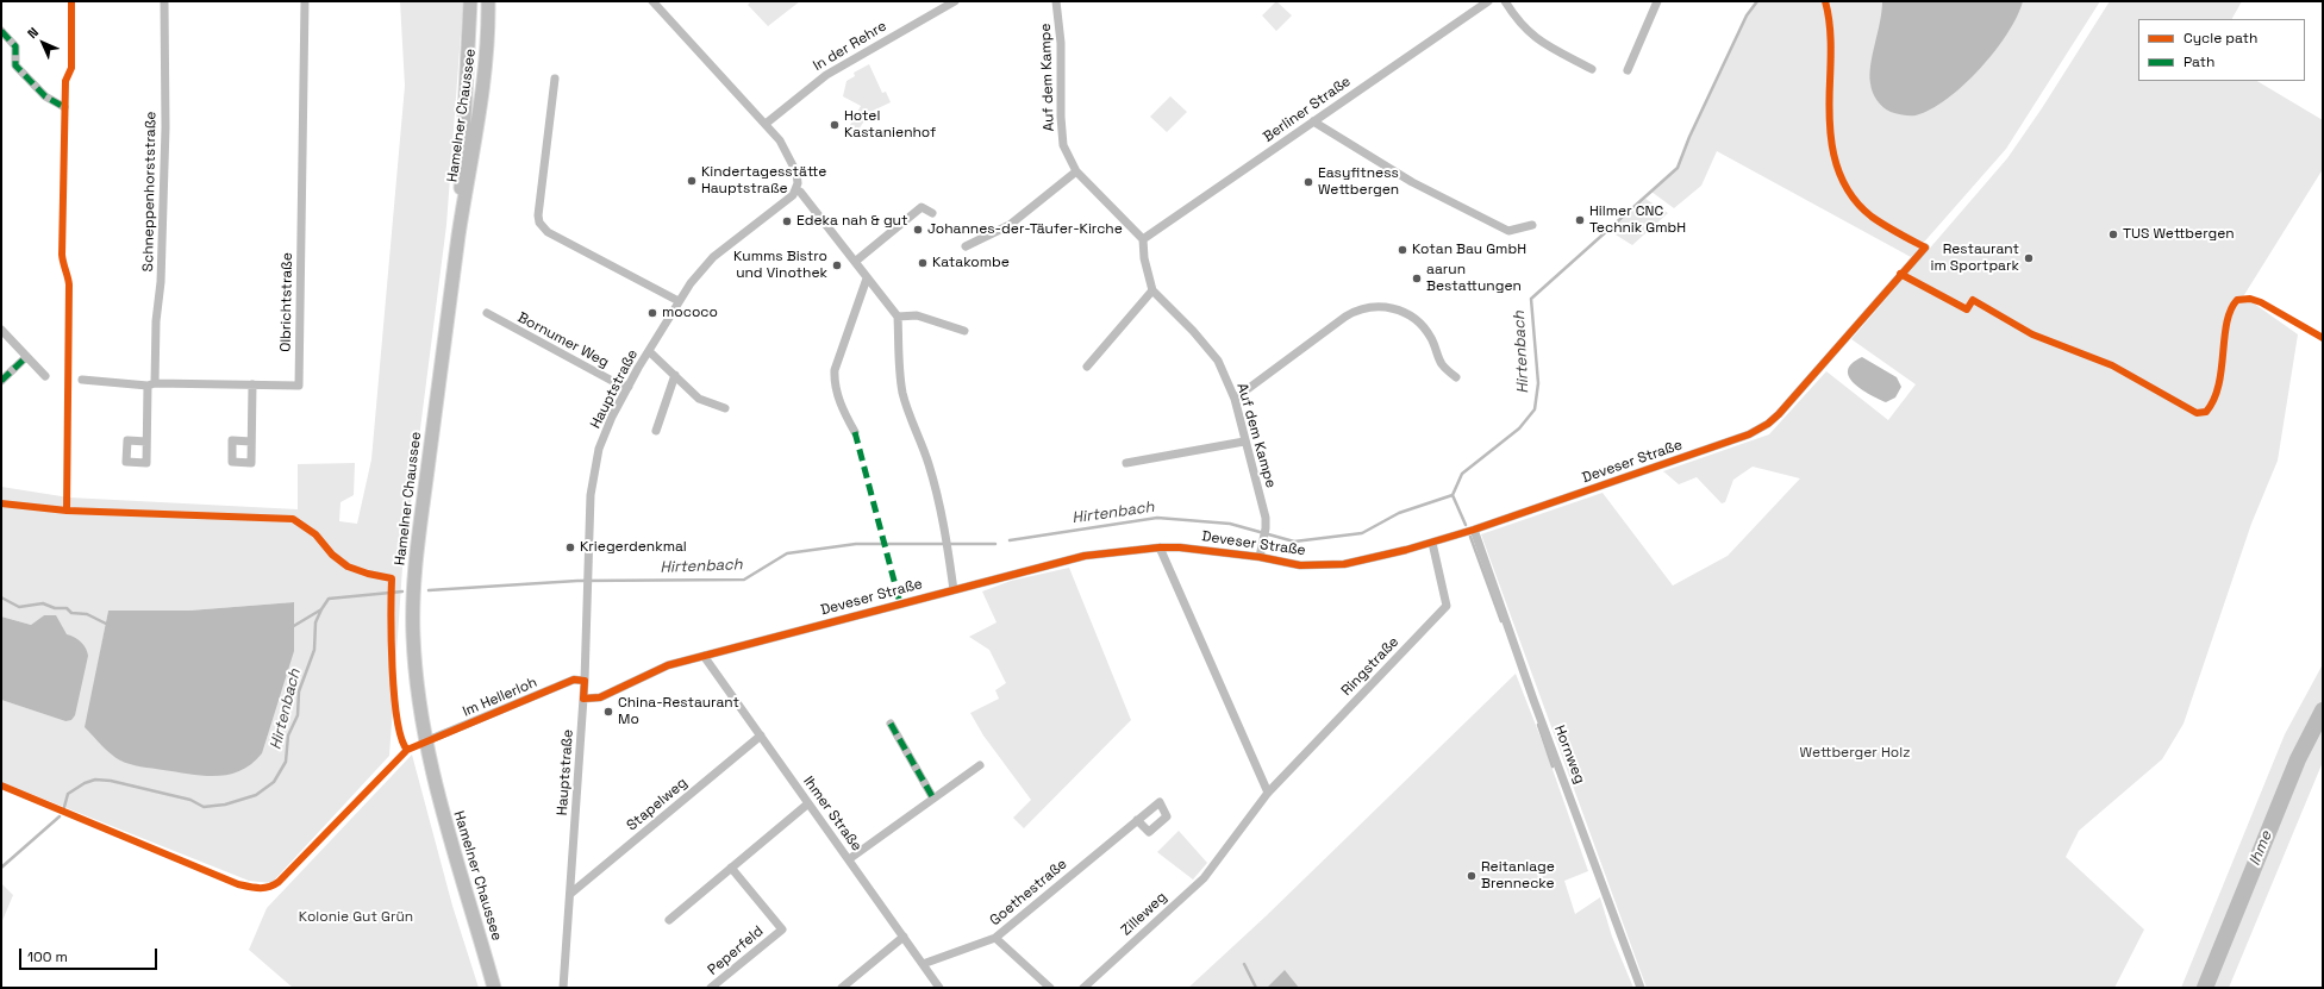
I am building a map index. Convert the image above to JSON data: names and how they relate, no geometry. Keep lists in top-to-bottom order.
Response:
{
  "streets": {
    "main road": ["Hamelner Chaussee"],
    "street": [
      "In der Rehre",
      "Auf dem Kampe",
      "Berliner Straße",
      "Schneppenhorststraße",
      "Olbrichtstraße",
      "Bornumer Weg",
      "Hauptstraße",
      "Deveser Straße",
      "Ringstraße",
      "Im Hellerloh",
      "Hornweg",
      "Stapelweg",
      "Ihmer Straße",
      "Goethestraße",
      "Zilleweg",
      "Peperfeld"
    ]
  },
  "crossings": [
    ["Auf dem Kampe", "Berliner Straße"],
    ["Auf dem Kampe", "Deveser Straße"],
    ["Hamelner Chaussee", "Im Hellerloh"],
    ["Schneppenhorststraße", "Olbrichtstraße"],
    ["Bornumer Weg", "Hauptstraße"],
    ["Hauptstraße", "Deveser Straße"],
    ["Hauptstraße", "Im Hellerloh"],
    ["Hauptstraße", "Stapelweg"],
    ["Deveser Straße", "Ringstraße"],
    ["Deveser Straße", "Hornweg"],
    ["Deveser Straße", "Ihmer Straße"],
    ["Ringstraße", "Zilleweg"],
    ["Stapelweg", "Ihmer Straße"],
    ["Ihmer Straße", "Goethestraße"]
  ],
  "water": ["Hirtenbach", "Ihme"],
  "parks": ["Wettberger Holz", "Kolonie Gut Grün"],
  "places": [
    "Hotel Kastanienhof",
    "Kindertagesstätte Hauptstraße",
    "Easyfitness Wettbergen",
    "Hilmer CNC Technik GmbH",
    "Edeka nah & gut",
    "Johannes-der-Täufer-Kirche",
    "TUS Wettbergen",
    "Kotan Bau GmbH",
    "Restaurant im Sportpark",
    "Katakombe",
    "Kumms Bistro und Vinothek",
    "aarun Bestattungen",
    "mococo",
    "Kriegerdenkmal",
    "China-Restaurant Mo",
    "Reitanlage Brennecke"
  ],
  "legend": ["Cycle path", "Path"],
  "scale_bar": "100 m",
  "north": "top left"
}
